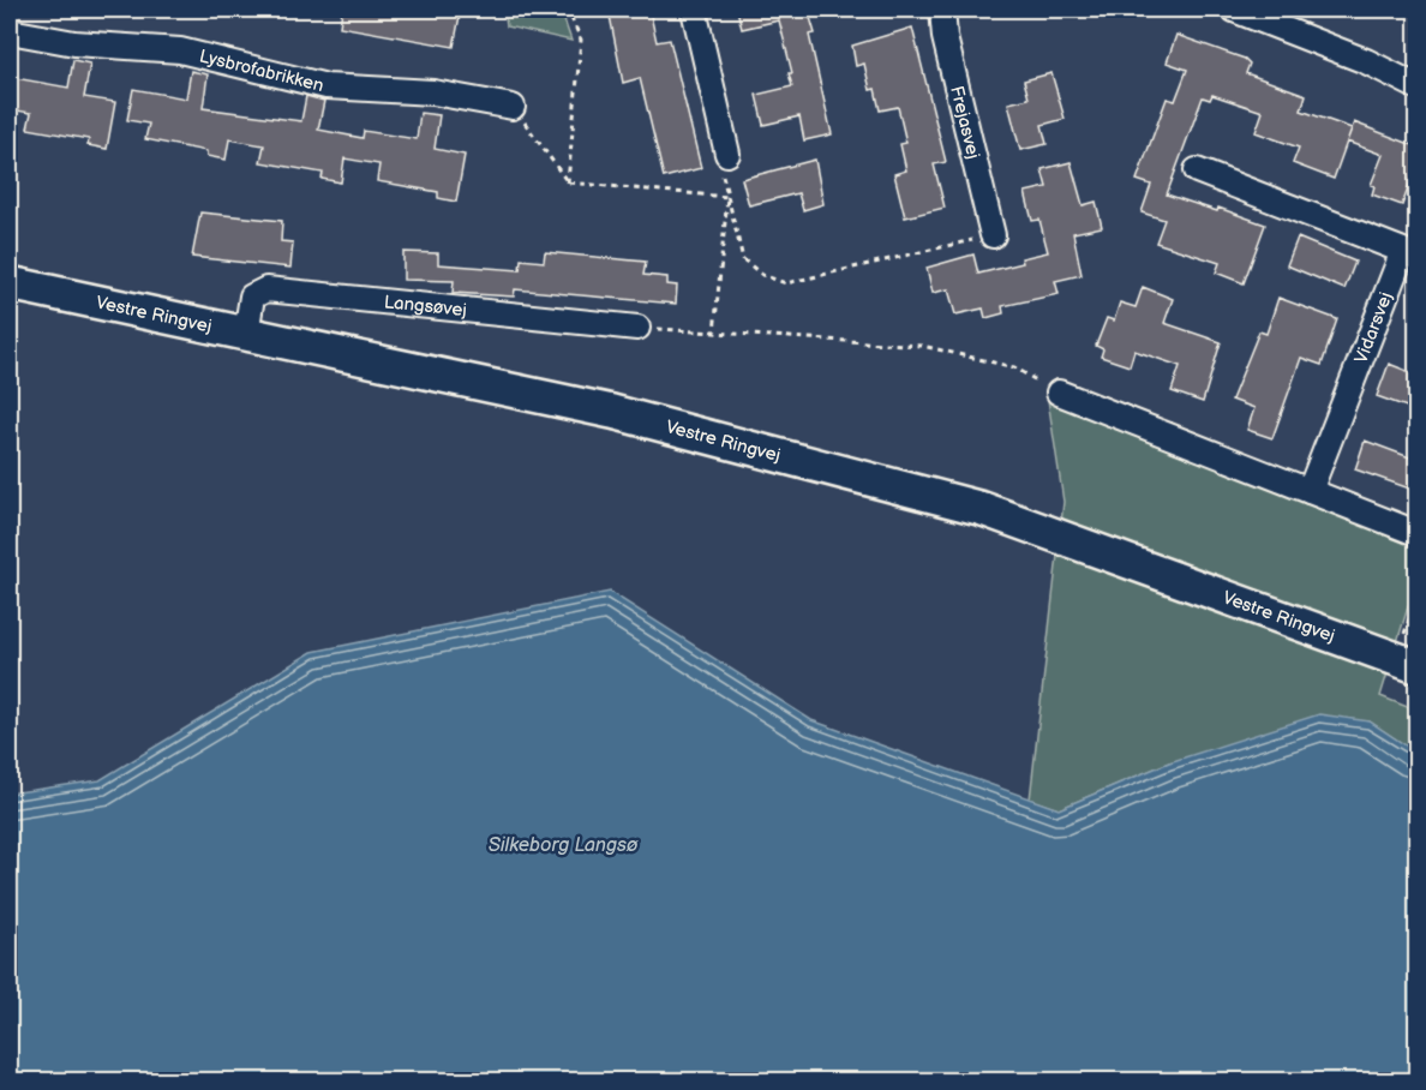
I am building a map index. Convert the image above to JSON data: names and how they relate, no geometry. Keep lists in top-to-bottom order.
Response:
{
  "streets": {
    "main road": ["Vestre Ringvej"],
    "street": [
      "Lysbrofabrikken",
      "Frejasvej",
      "Langsøvej",
      "Vidarsvej"
    ]
  },
  "crossings": [
    ["Langsøvej", "Vestre Ringvej"]
  ],
  "water": ["Silkeborg Langsø"]
}
